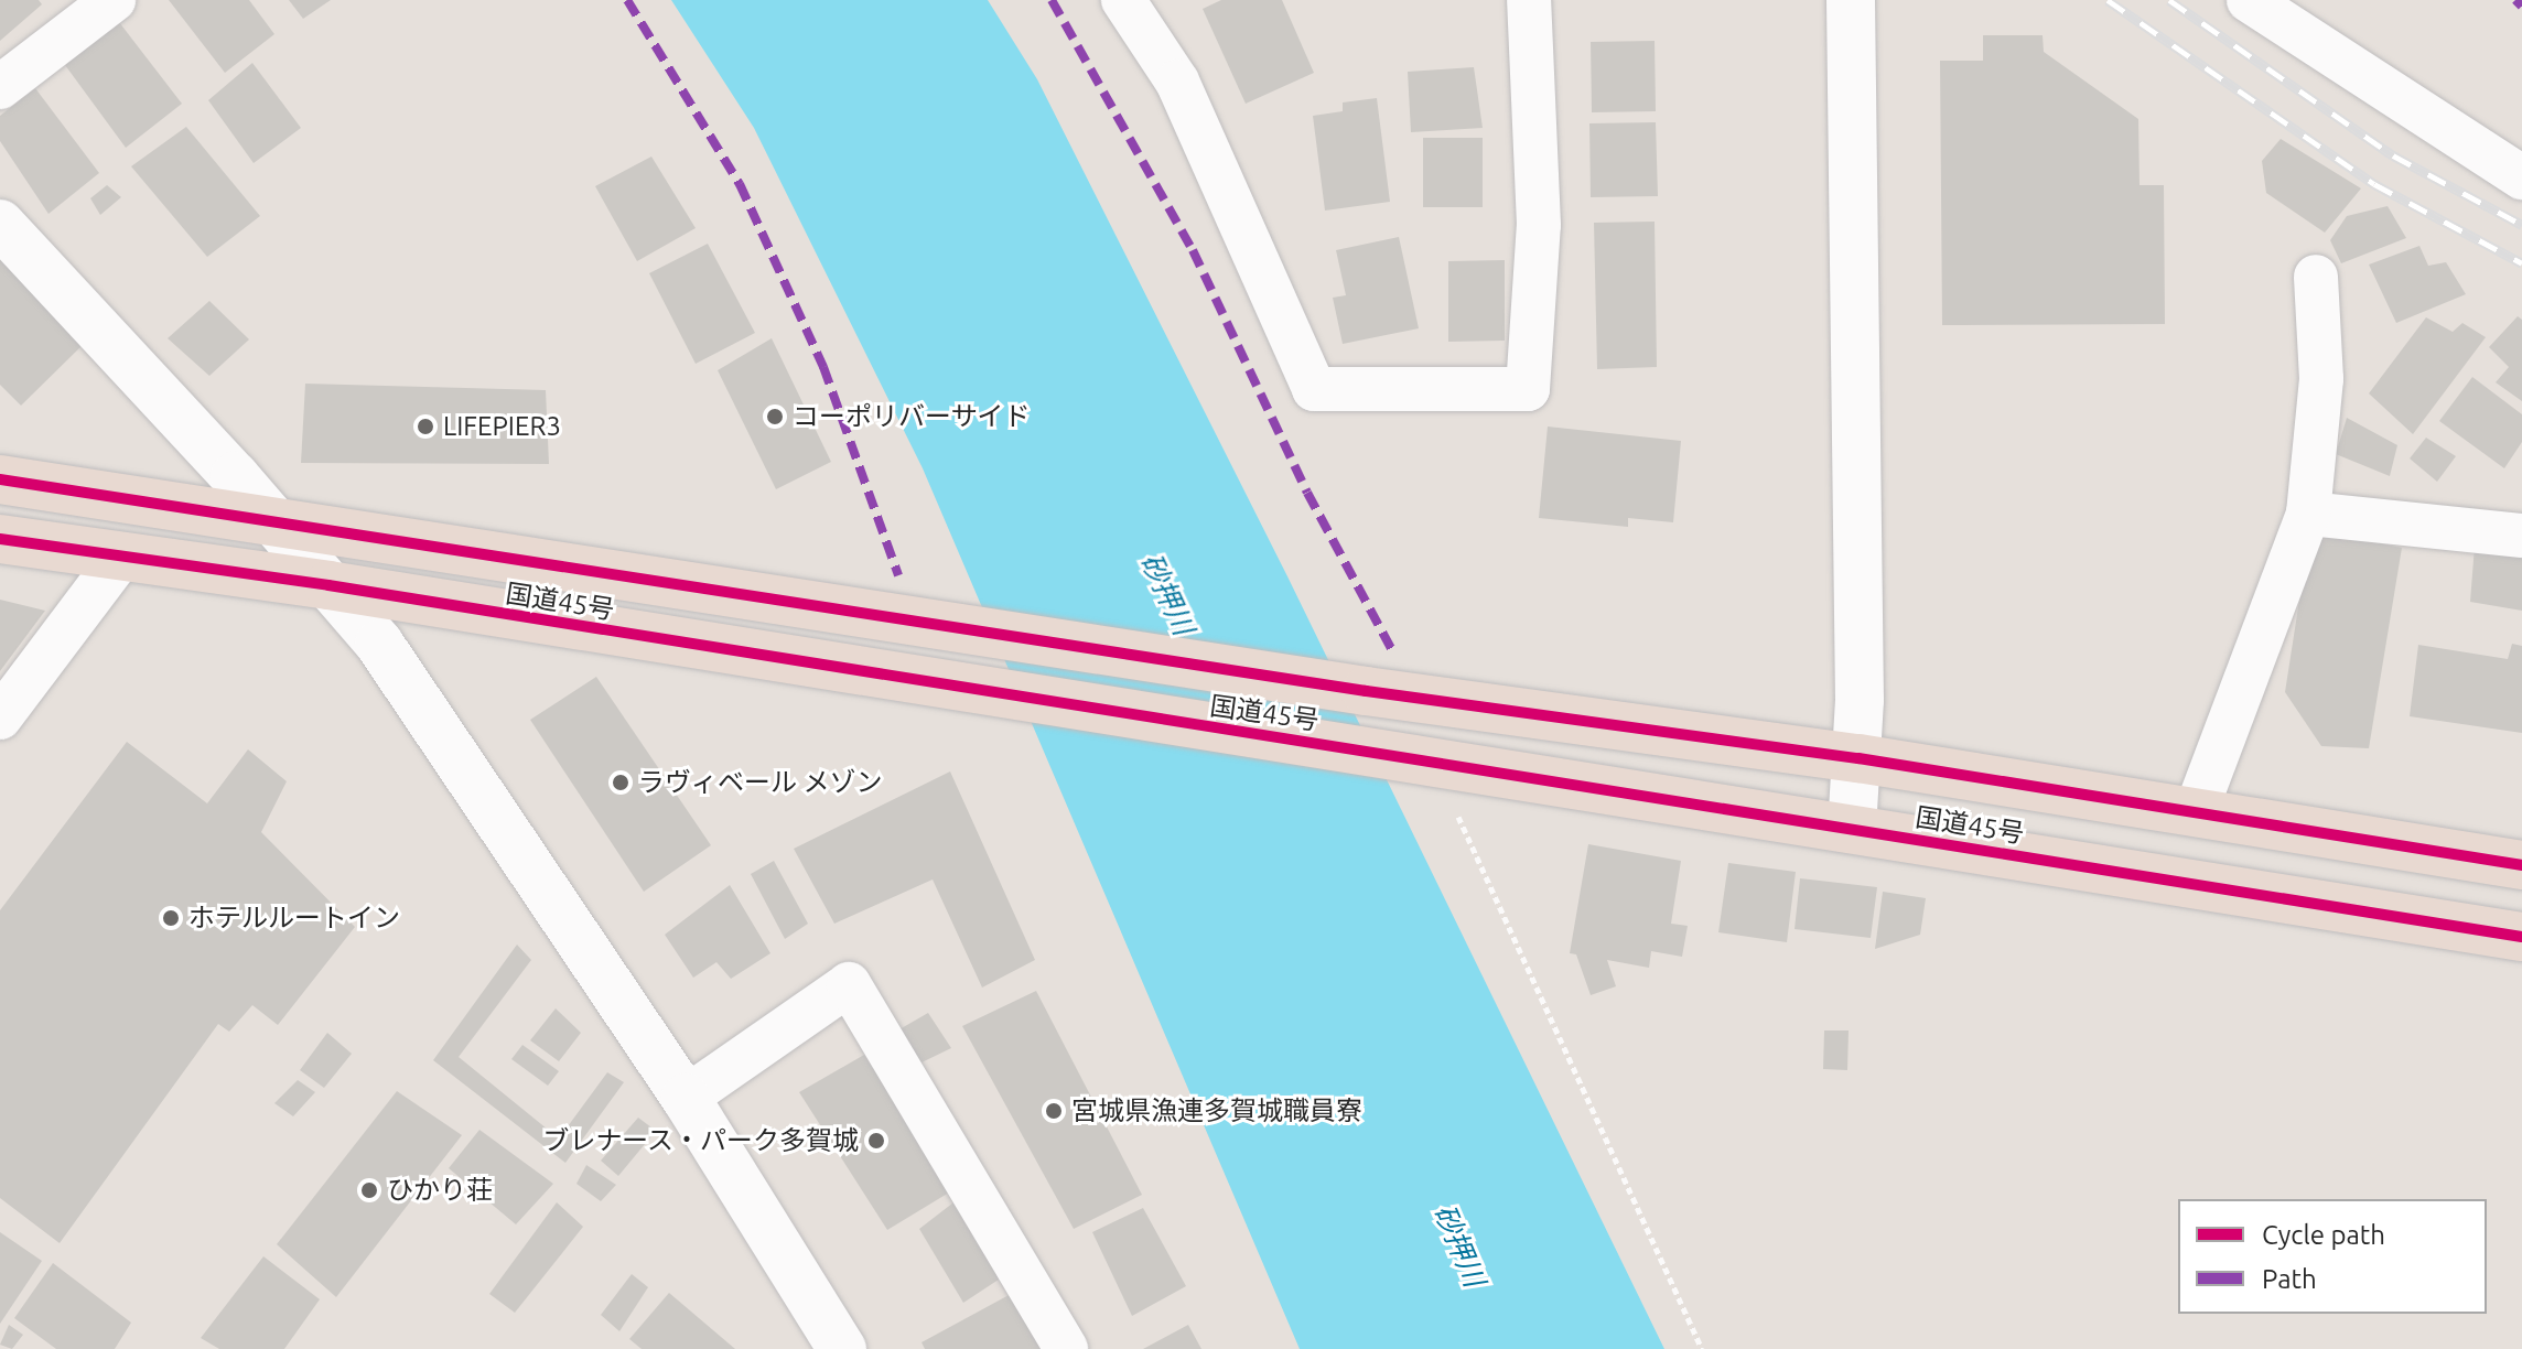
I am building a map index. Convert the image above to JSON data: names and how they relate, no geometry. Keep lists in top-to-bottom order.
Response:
{
  "streets": {
    "highway": ["国道45号"]
  },
  "water": ["砂押川"],
  "places": [
    "コーポリバーサイド",
    "LIFEPIER3",
    "ラヴィベール メゾン",
    "ホテルルートイン",
    "宮城県漁連多賀城職員寮",
    "ブレナース・パーク多賀城",
    "ひかり荘"
  ],
  "legend": ["Cycle path", "Path"]
}
